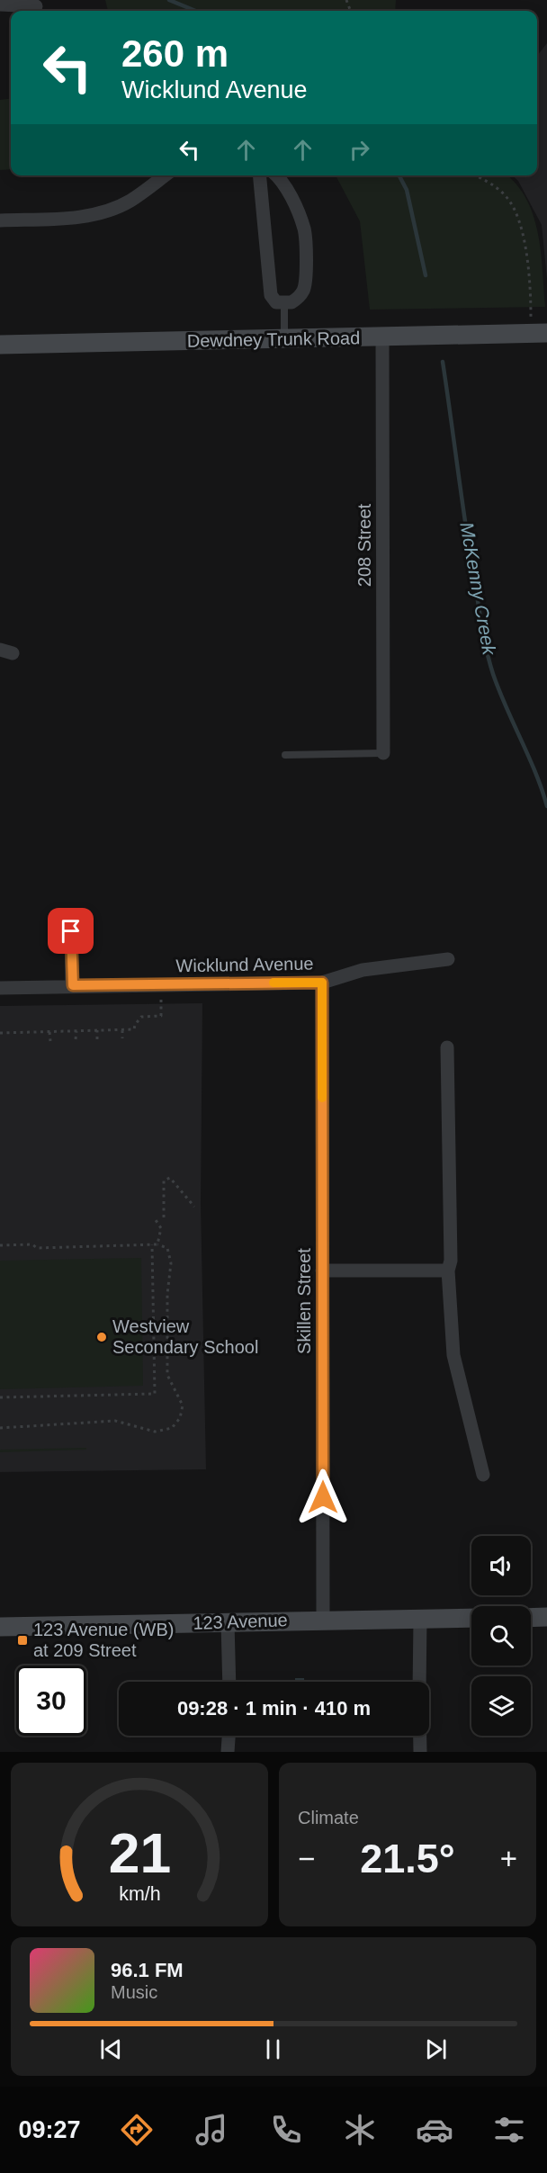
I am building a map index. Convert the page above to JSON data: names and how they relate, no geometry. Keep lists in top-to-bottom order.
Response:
{
  "streets": {
    "main road": ["Dewdney Trunk Road", "123 Avenue"],
    "street": ["208 Street", "Wicklund Avenue", "Skillen Street"]
  },
  "crossings": [
    ["Dewdney Trunk Road", "208 Street"],
    ["Wicklund Avenue", "Skillen Street"],
    ["Skillen Street", "123 Avenue"]
  ],
  "water": ["McKenny Creek"],
  "places": {
    "other": ["Westview Secondary School"],
    "transit": ["123 Avenue (WB) at 209 Street"]
  },
  "page": {
    "turn": ["260 m", "Wicklund Avenue"],
    "limit": "30",
    "trip": "09:28 · 1 min · 410 m",
    "tile": "Climate",
    "heat": ["−", "21.5°", "+"],
    "song": ["96.1 FM", "Music"],
    "tabs": "09:27",
    "gauge": ["21", "km/h"]
  }
}
